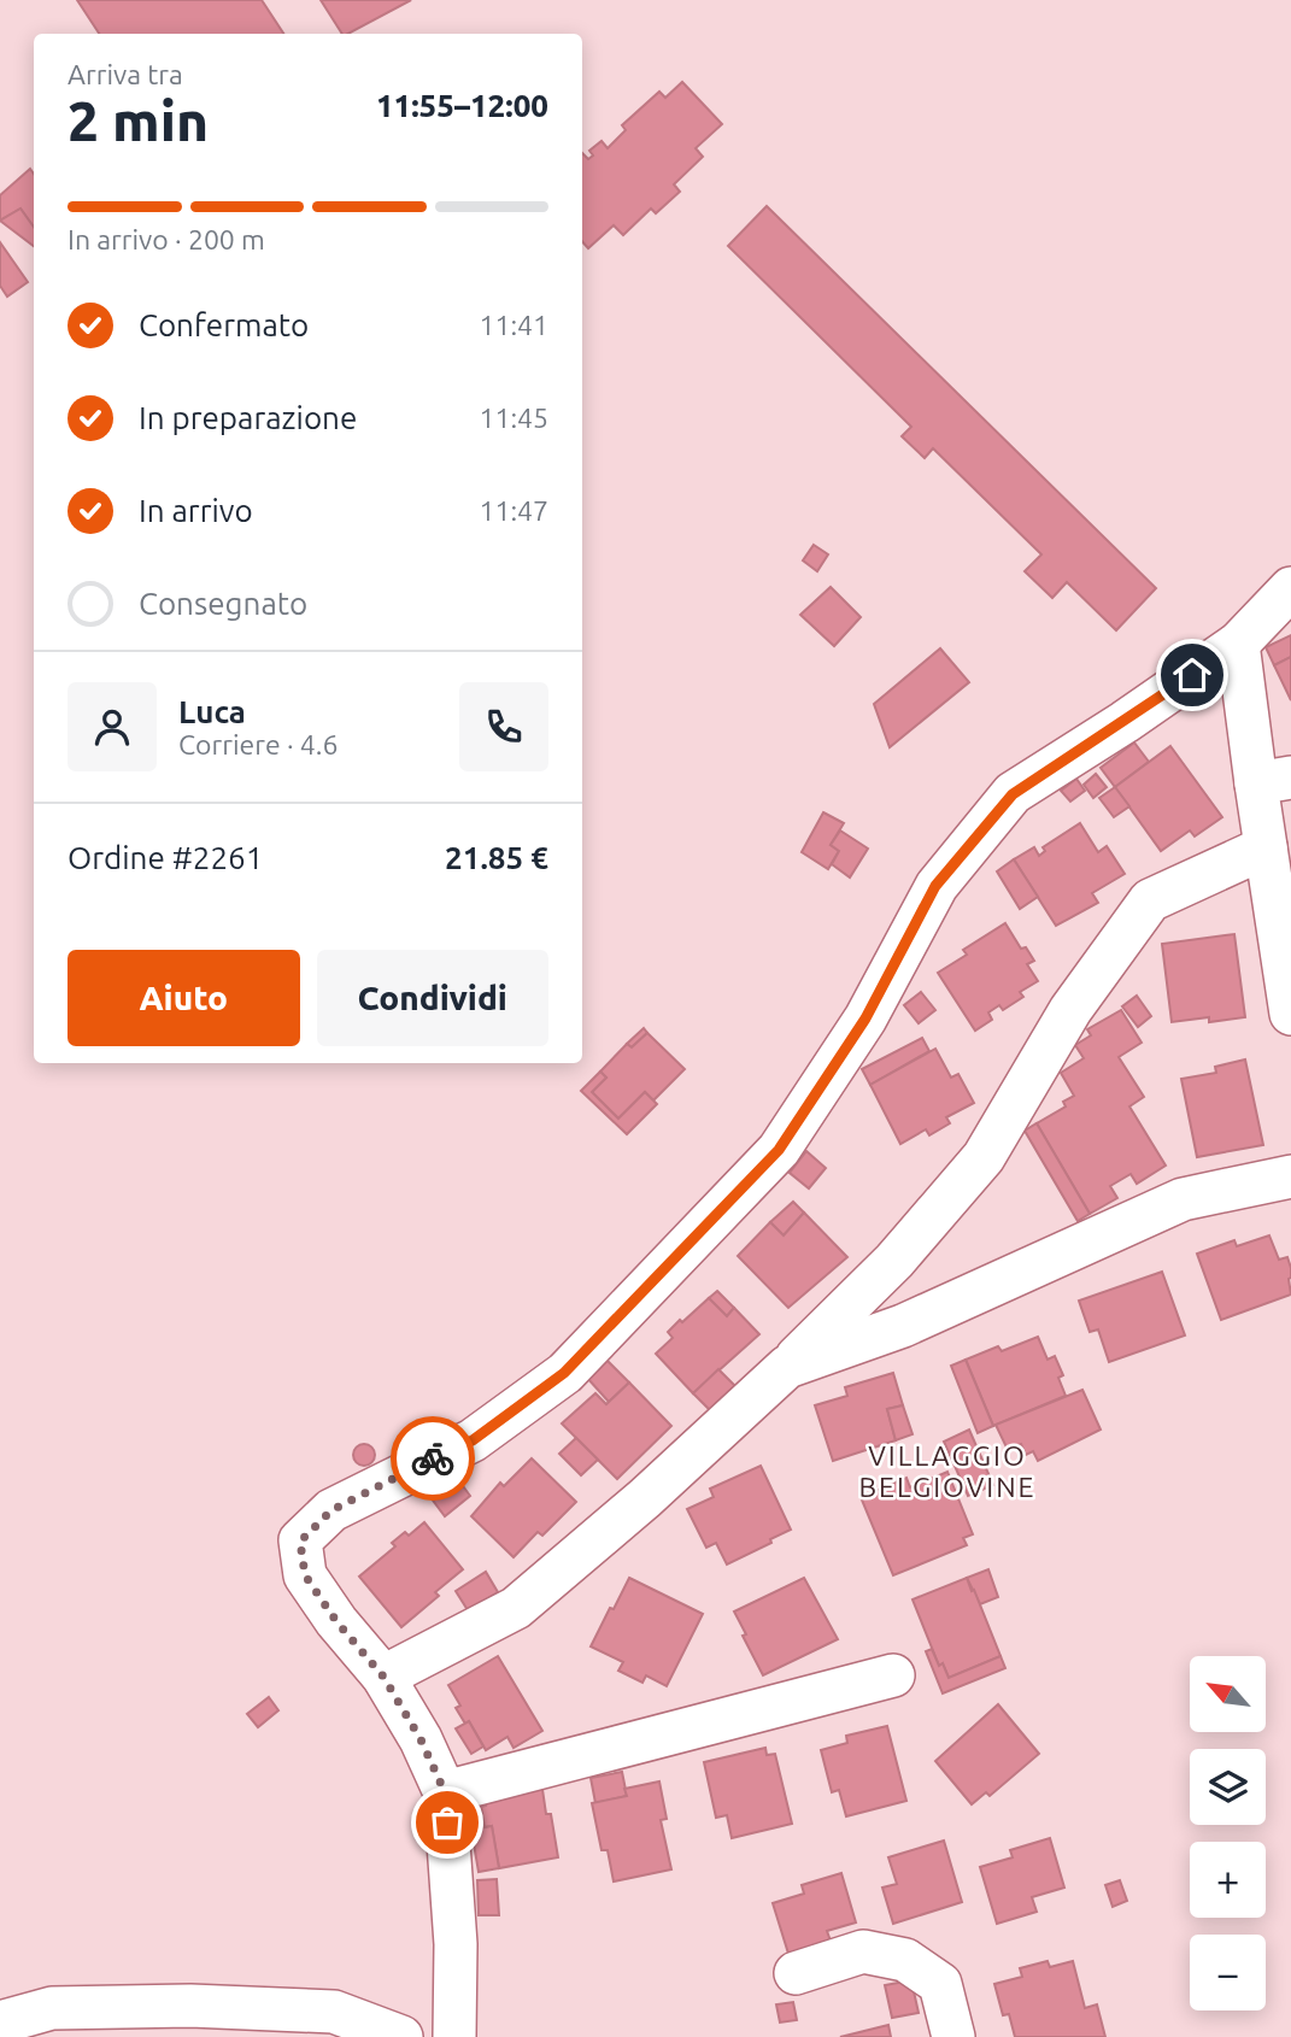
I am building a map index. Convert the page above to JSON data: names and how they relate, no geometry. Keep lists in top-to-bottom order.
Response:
{
  "districts": ["VILLAGGIO BELGIOVINE"],
  "north": "top left",
  "page": {
    "heading": ["2 min", "Arriva tra", "11:55–12:00"],
    "panel": [
      "Luca",
      "Corriere · 4.6",
      "Ordine #2261",
      "21.85 €"
    ],
    "bar": "In arrivo · 200 m",
    "list": [
      ["Confermato", "11:41"],
      ["In preparazione", "11:45"],
      ["In arrivo", "11:47"],
      "Consegnato"
    ],
    "buttons": ["Aiuto", "Condividi"],
    "map_buttons": ["+", "−"]
  }
}
